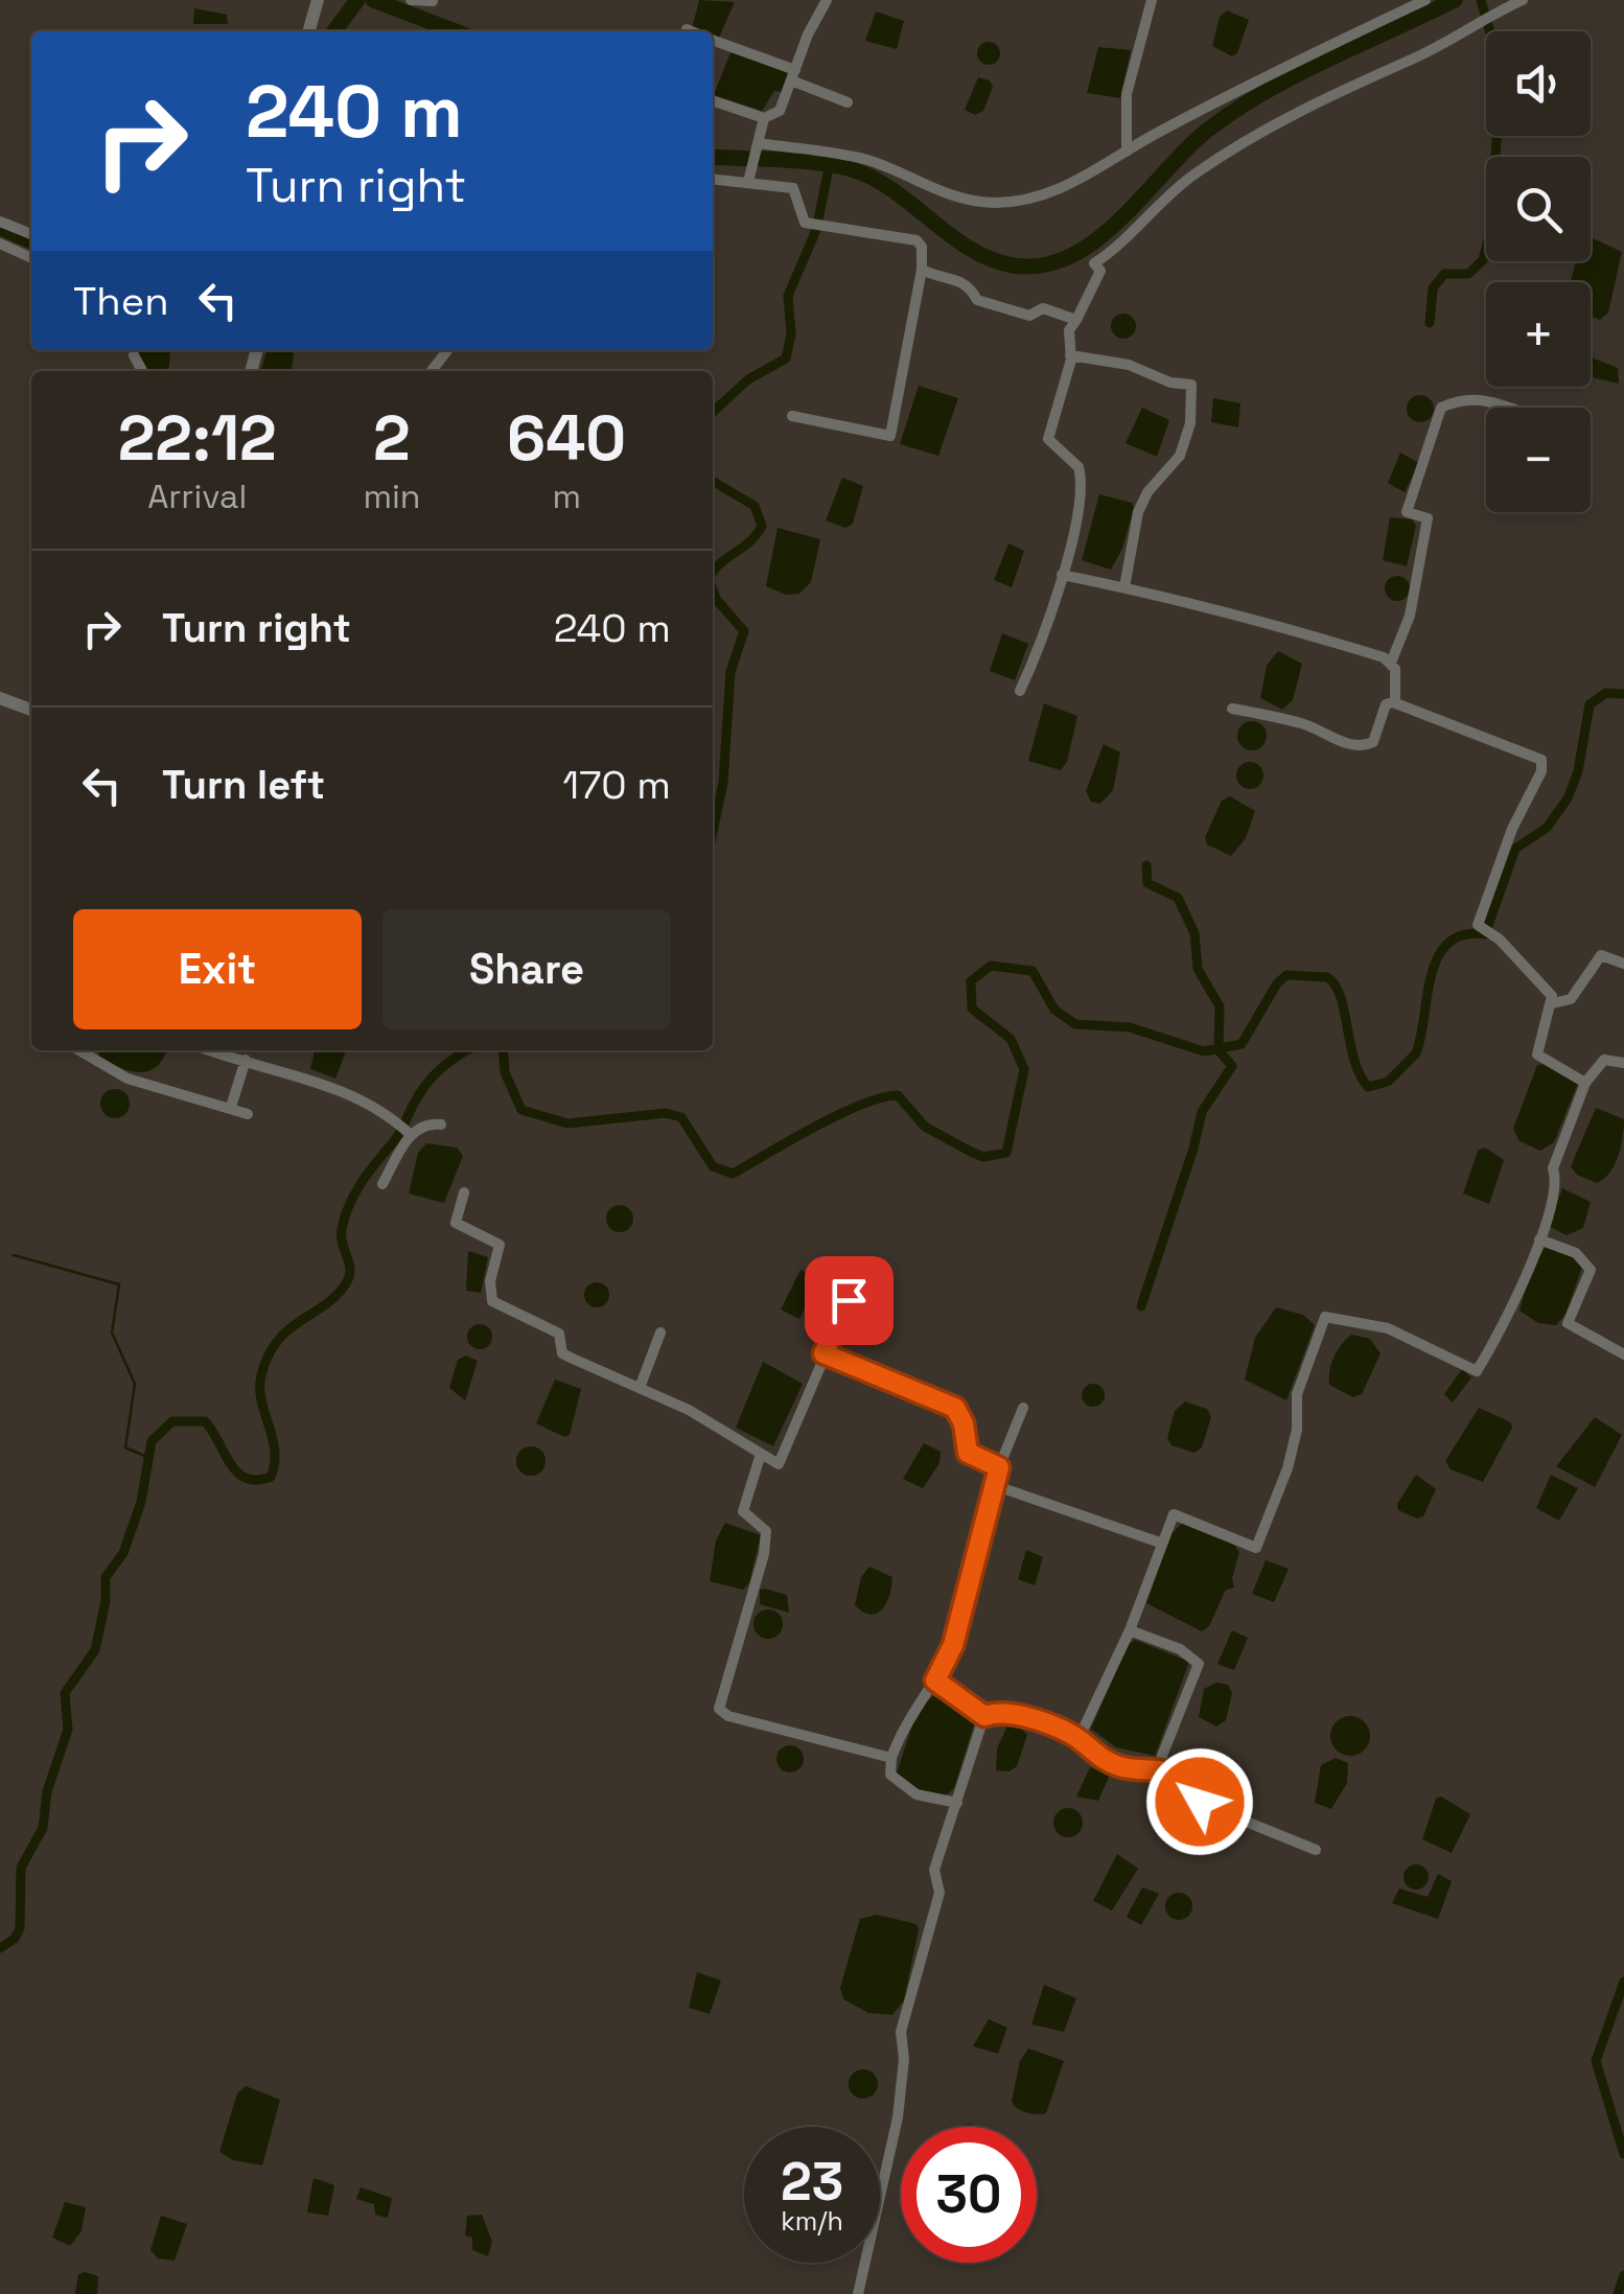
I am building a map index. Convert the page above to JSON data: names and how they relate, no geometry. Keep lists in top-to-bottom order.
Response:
{
  "page": {
    "map_buttons": ["+", "−"],
    "turn": ["240 m", "Turn right"],
    "then": "Then",
    "eta": [
      "22:12",
      "Arrival",
      "2",
      "min",
      "640",
      "m"
    ],
    "list": [
      {
        "name": "Turn right",
        "value": "240 m"
      },
      {
        "name": "Turn left",
        "value": "170 m"
      }
    ],
    "buttons": ["Exit", "Share"],
    "speed": "23 km/h",
    "limit": "30"
  }
}
